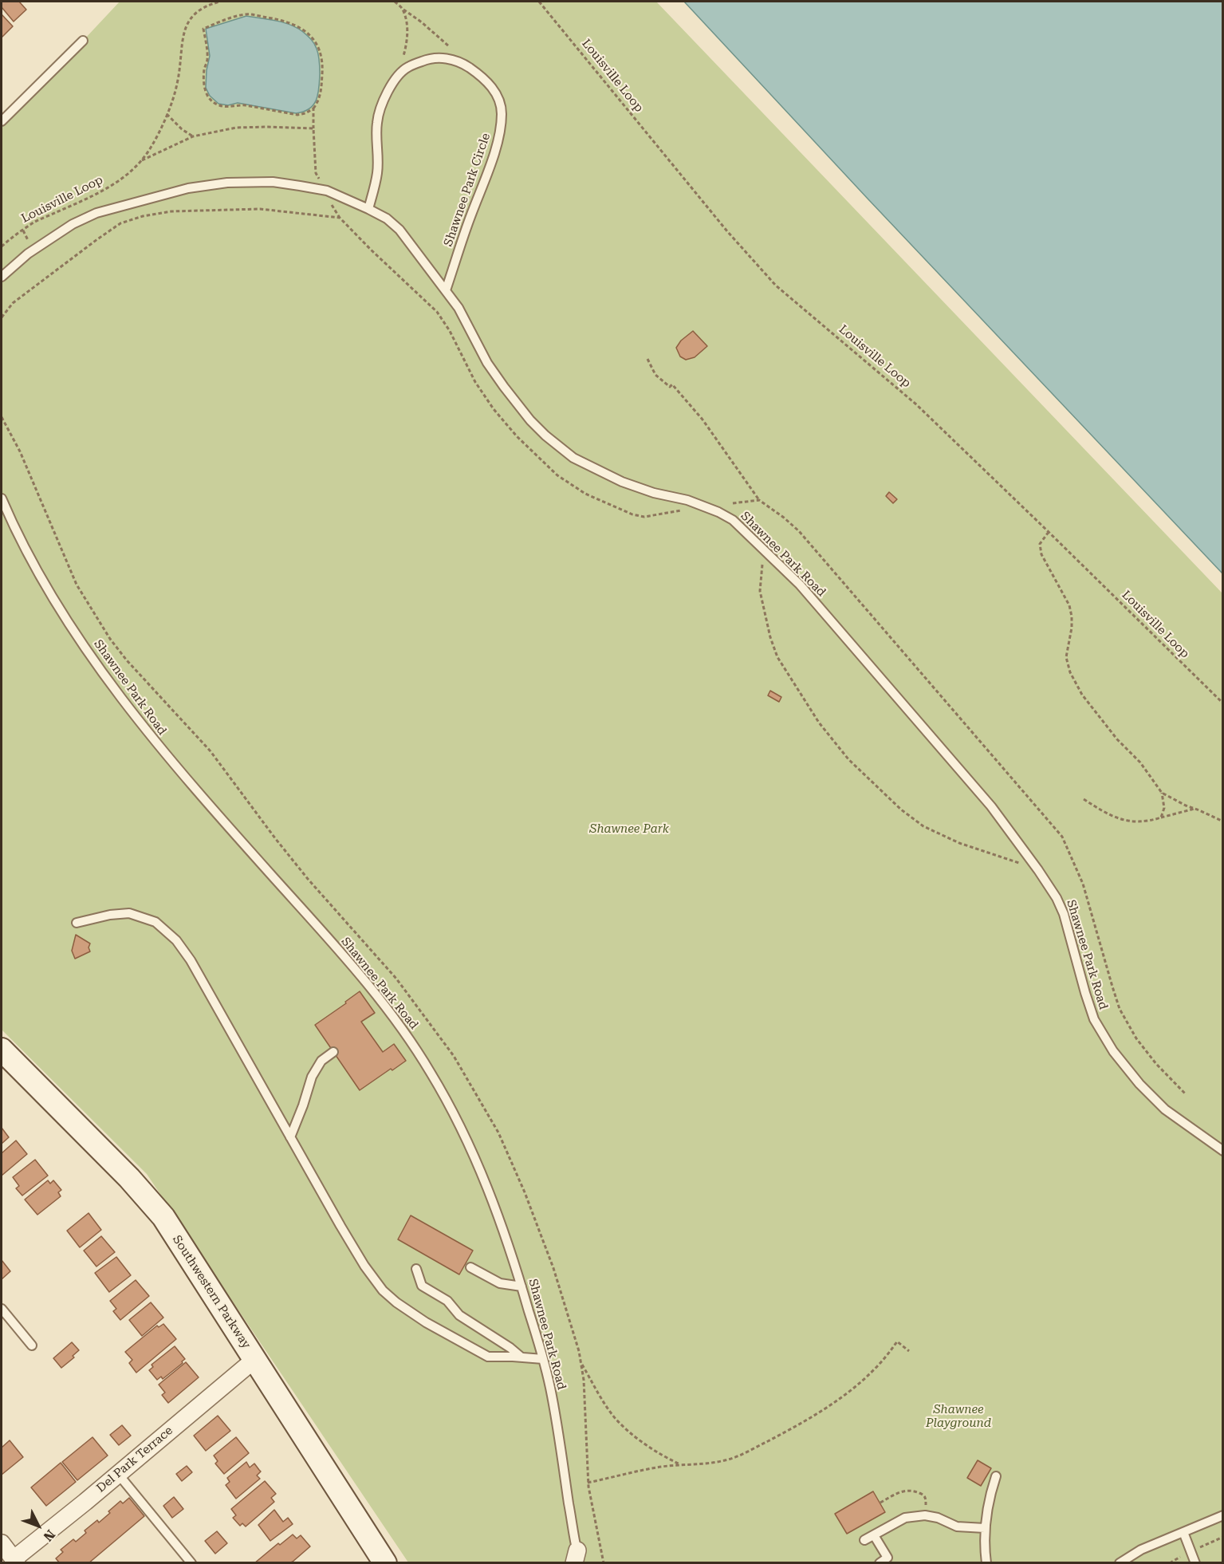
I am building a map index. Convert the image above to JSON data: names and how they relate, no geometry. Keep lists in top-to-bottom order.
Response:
{
  "streets": {
    "street": ["Southwestern Parkway", "Del Park Terrace"],
    "lane": ["Shawnee Park Circle", "Shawnee Park Road"],
    "path": ["Louisville Loop"]
  },
  "crossings": [
    ["Shawnee Park Circle", "Shawnee Park Road"],
    ["Southwestern Parkway", "Del Park Terrace"]
  ],
  "parks": ["Shawnee Park", "Shawnee Playground"],
  "north": "bottom right"
}
